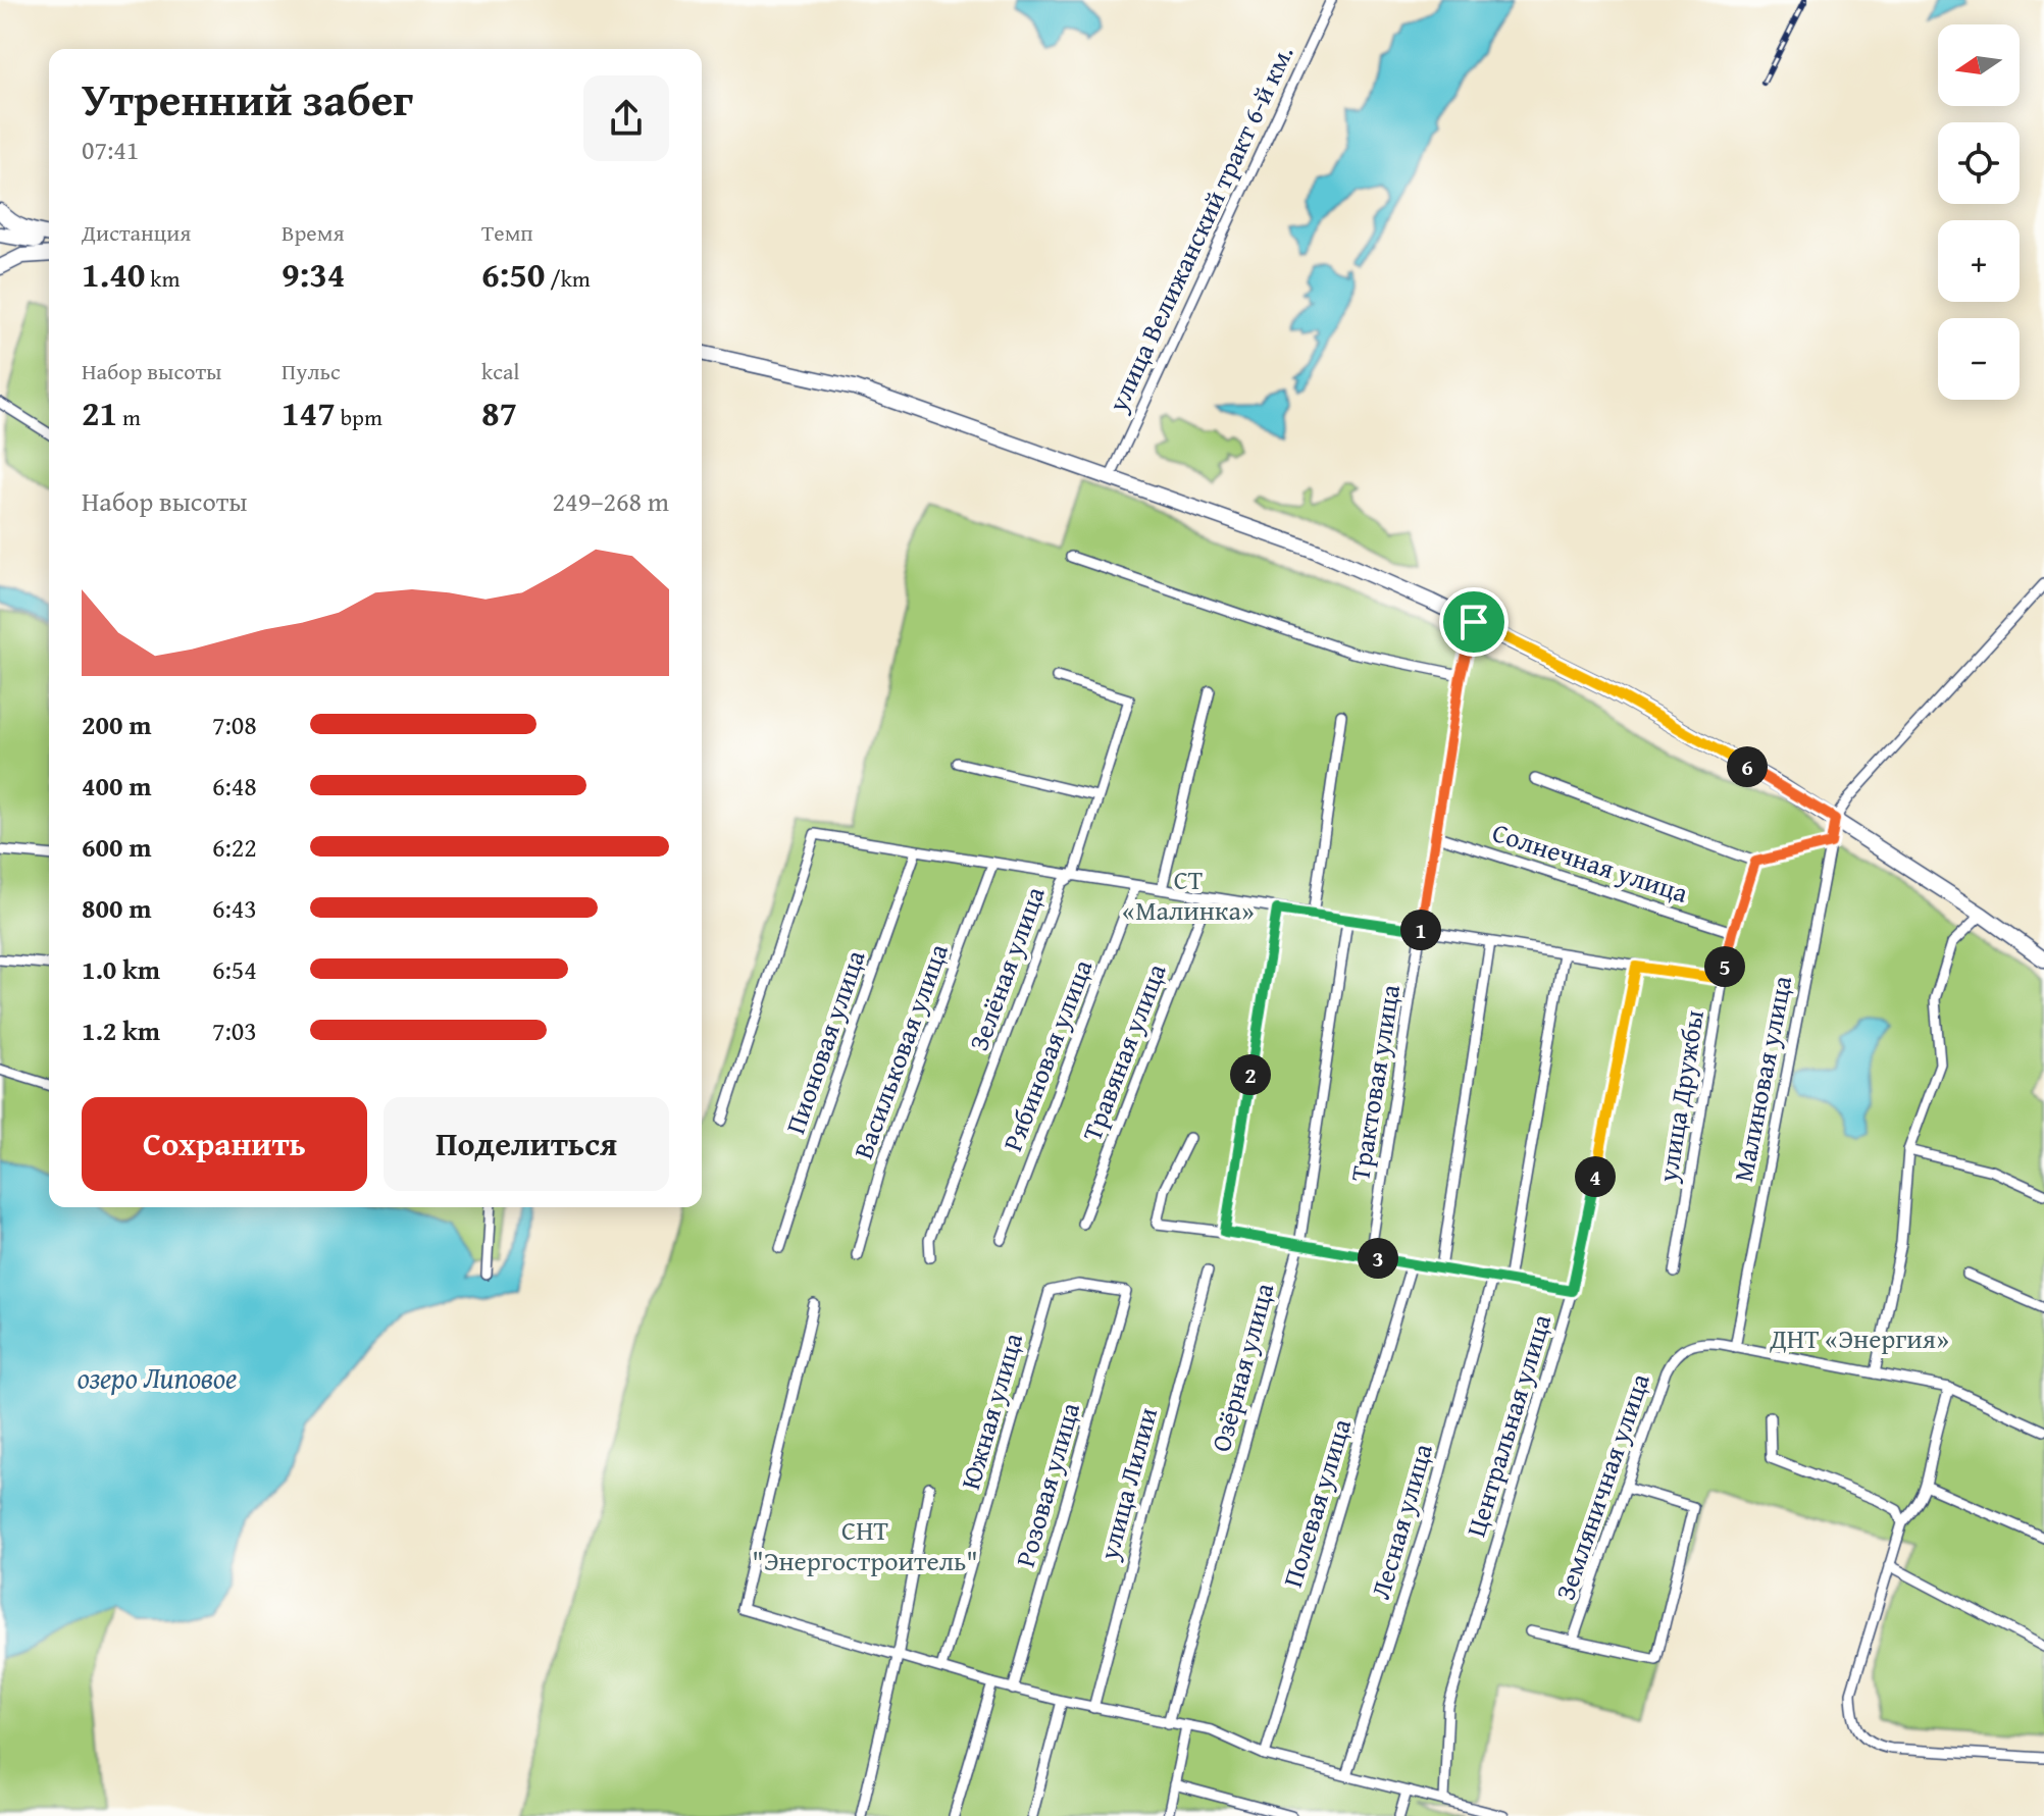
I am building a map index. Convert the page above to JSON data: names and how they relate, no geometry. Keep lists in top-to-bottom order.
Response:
{
  "streets": {
    "street": [
      "улица Велижанский тракт 6-й км.",
      "Солнечная улица",
      "Зелёная улица",
      "Пионовая улица",
      "Васильковая улица",
      "Травяная улица",
      "Рябиновая улица",
      "Малиновая улица",
      "Трактовая улица",
      "улица Дружбы",
      "Озёрная улица",
      "Южная улица",
      "Центральная улица",
      "улица Лилии",
      "Розовая улица",
      "Земляничная улица",
      "Полевая улица",
      "Лесная улица"
    ]
  },
  "crossings": [
    ["Солнечная улица", "Трактовая улица"],
    ["Солнечная улица", "улица Дружбы"],
    ["Малиновая улица", "Земляничная улица"],
    ["Южная улица", "Розовая улица"]
  ],
  "water": ["озеро Липовое"],
  "parks": ["CТ «Малинка»", "ДНТ «Энергия»", "СНТ \"Энергостроитель\""],
  "north": "left",
  "page": {
    "map_buttons": ["+", "−"],
    "heading": ["Утренний забег", "07:41"],
    "stats": [
      ["Дистанция", "1.40 km"],
      ["Время", "9:34"],
      ["Темп", "6:50 /km"],
      ["Набор высоты", "21 m"],
      ["Пульс", "147 bpm"],
      ["kcal", "87"]
    ],
    "chart": ["Набор высоты", "249–268 m"],
    "list": [
      {
        "name": "200 m",
        "note": "7:08"
      },
      {
        "name": "400 m",
        "note": "6:48"
      },
      {
        "name": "600 m",
        "note": "6:22"
      },
      {
        "name": "800 m",
        "note": "6:43"
      },
      {
        "name": "1.0 km",
        "note": "6:54"
      },
      {
        "name": "1.2 km",
        "note": "7:03"
      }
    ],
    "pins": [
      "6",
      "1",
      "5",
      "2",
      "4",
      "3"
    ],
    "buttons": ["Сохранить", "Поделиться"]
  }
}
